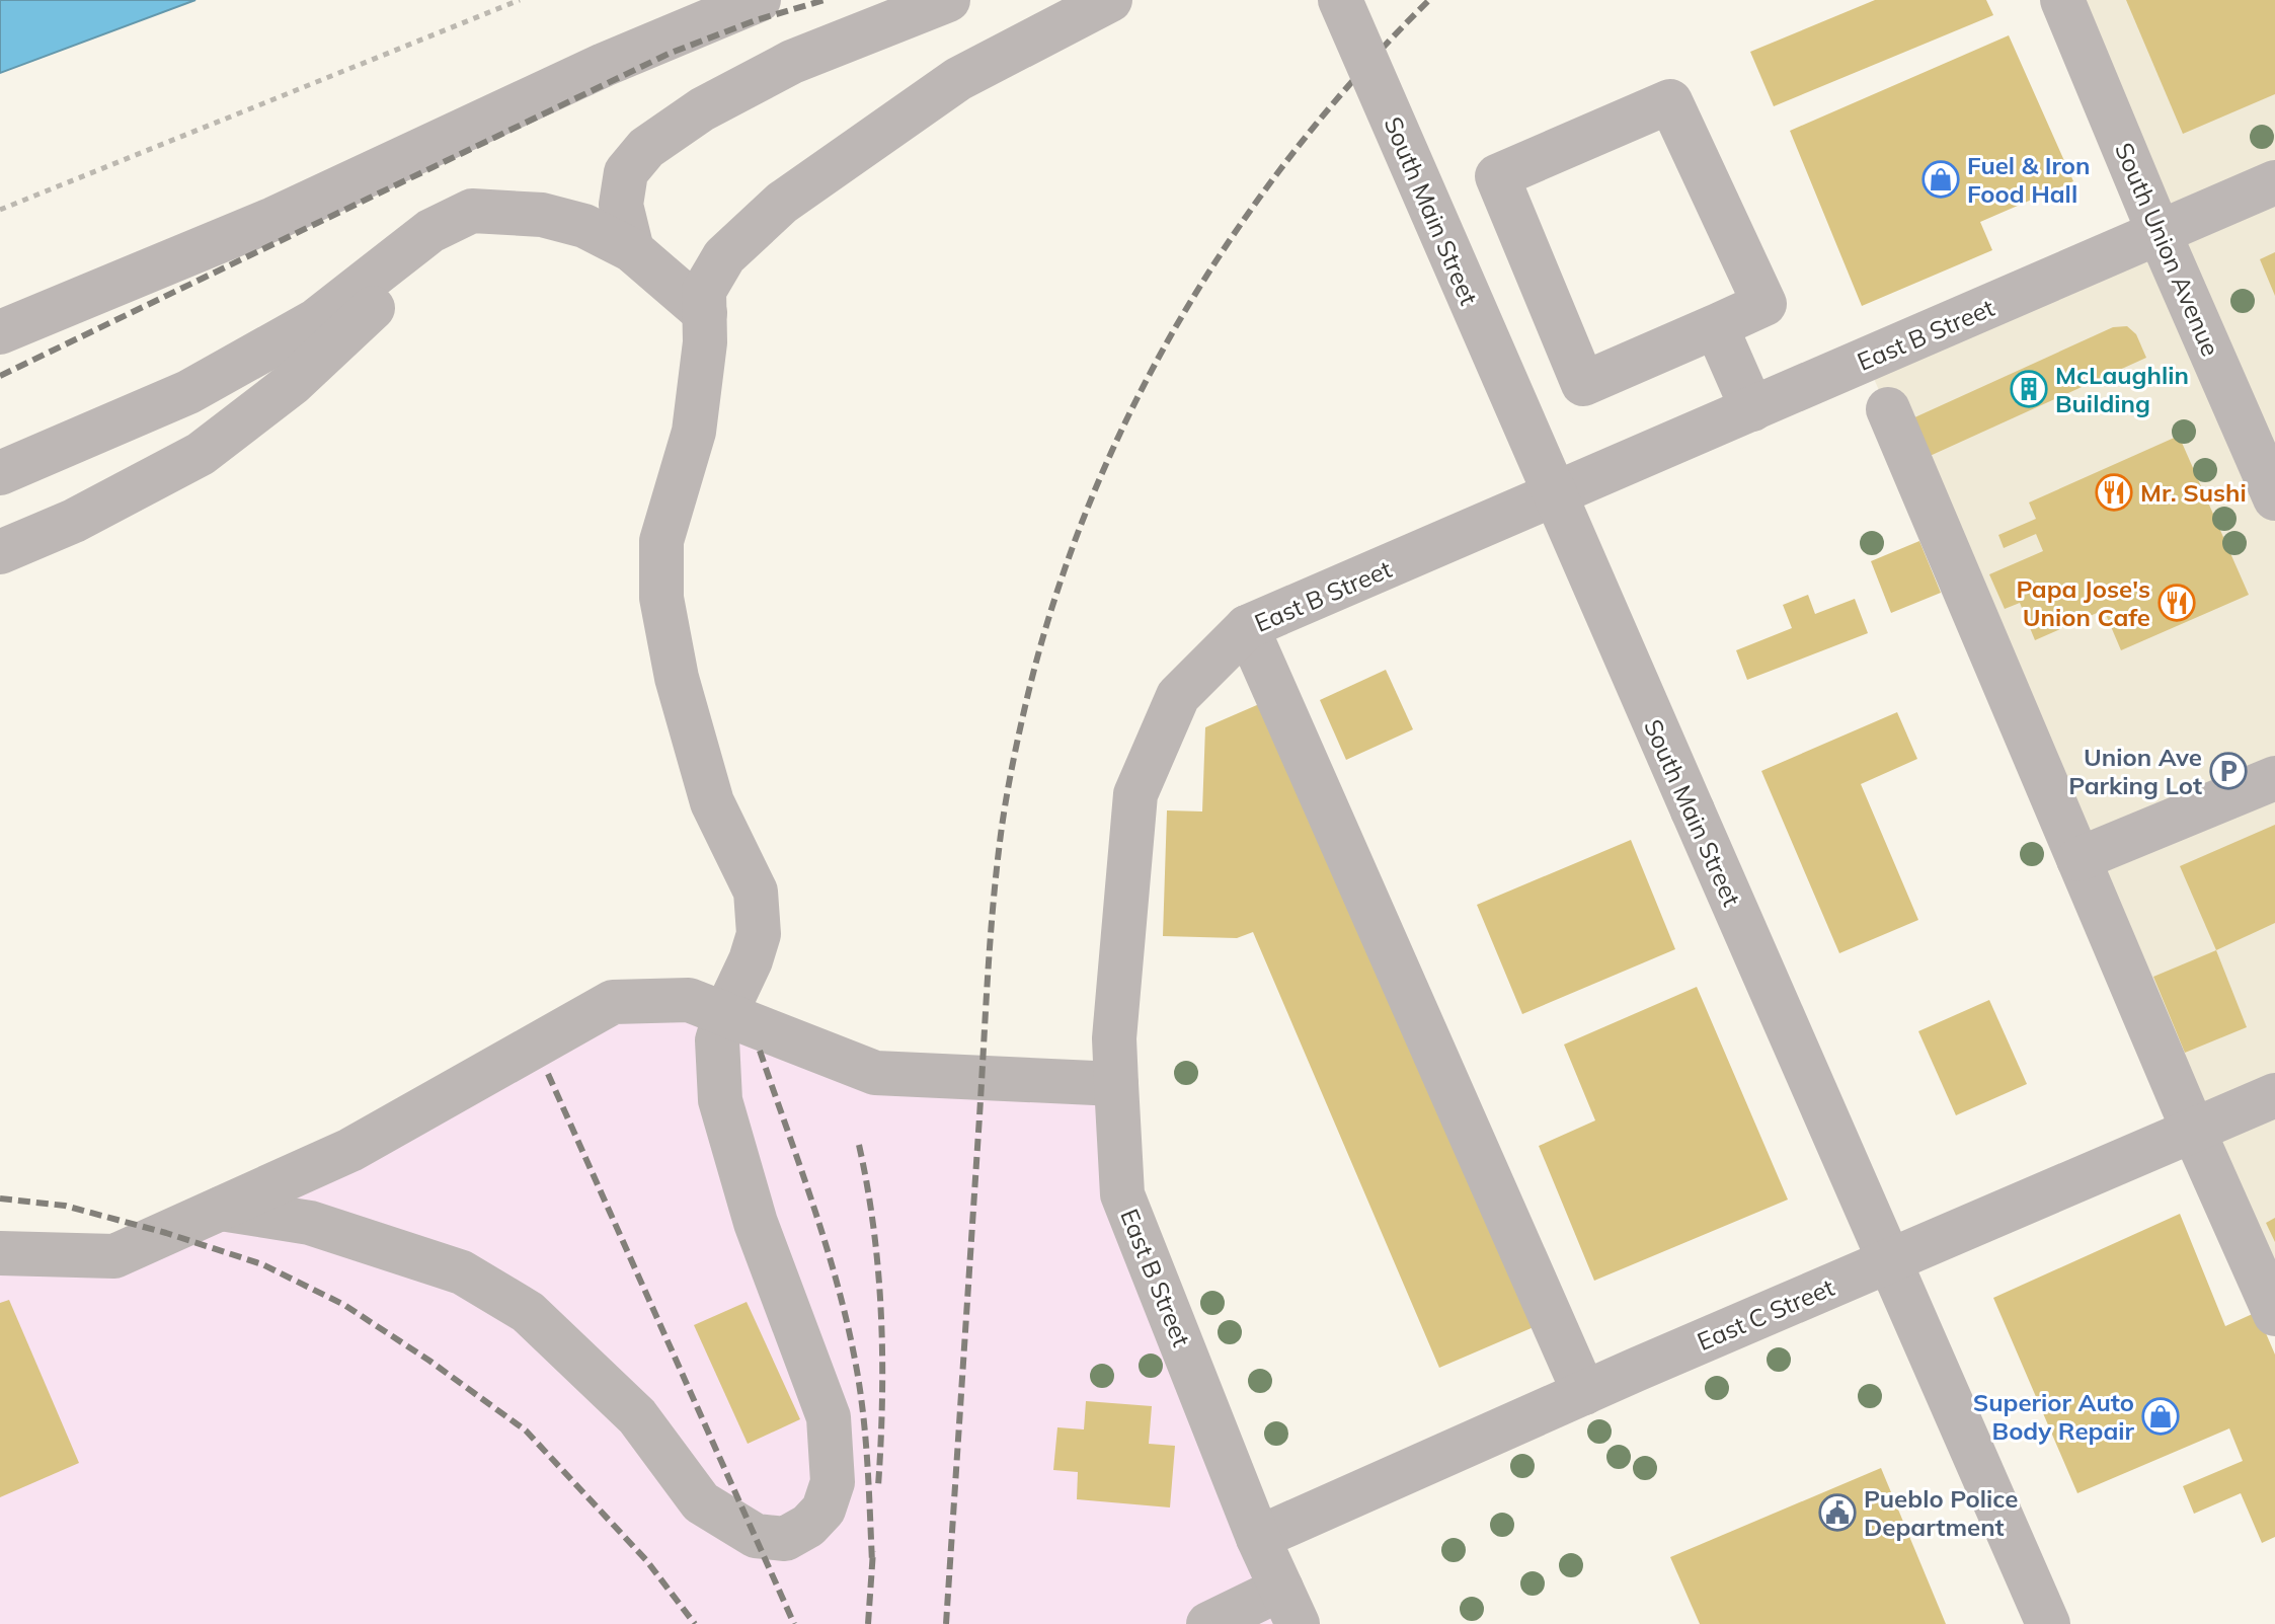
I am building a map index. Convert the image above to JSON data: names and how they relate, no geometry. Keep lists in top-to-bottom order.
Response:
{
  "streets": {
    "street": [
      "South Main Street",
      "South Union Avenue",
      "East B Street",
      "East C Street"
    ]
  },
  "crossings": [
    ["South Main Street", "East C Street"],
    ["South Union Avenue", "East B Street"],
    ["East B Street", "East C Street"]
  ],
  "places": {
    "shop": ["Fuel & Iron Food Hall", "Superior Auto Body Repair"],
    "building": ["McLaughlin Building"],
    "restaurant": ["Mr. Sushi", "Papa Jose's Union Cafe"],
    "parking": ["Union Ave Parking Lot"],
    "public building": ["Pueblo Police Department"]
  }
}
